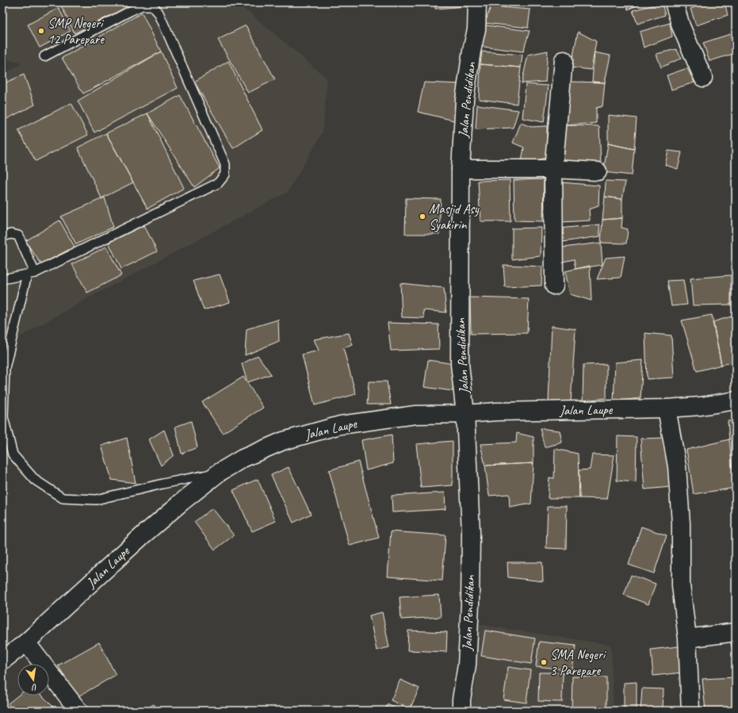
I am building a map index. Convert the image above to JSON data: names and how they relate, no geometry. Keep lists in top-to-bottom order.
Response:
{
  "streets": {
    "street": ["Jalan Pendidikan", "Jalan Laupe"]
  },
  "crossings": [
    ["Jalan Pendidikan", "Jalan Laupe"]
  ],
  "places": ["SMP Negeri 12 Parepare", "Masjid Asy Syakirin", "SMA Negeri 3 Parepare"],
  "north": "bottom"
}
